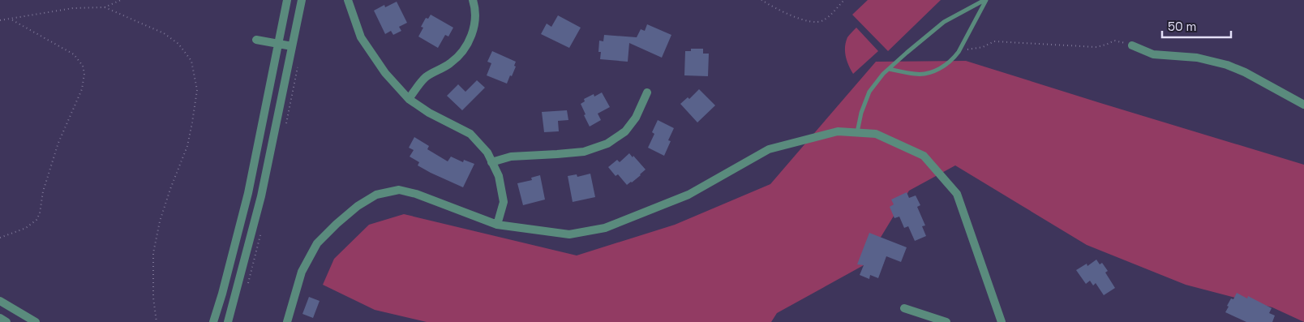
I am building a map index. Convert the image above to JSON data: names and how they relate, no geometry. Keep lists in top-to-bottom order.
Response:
{
  "scale_bar": "50 m"
}
